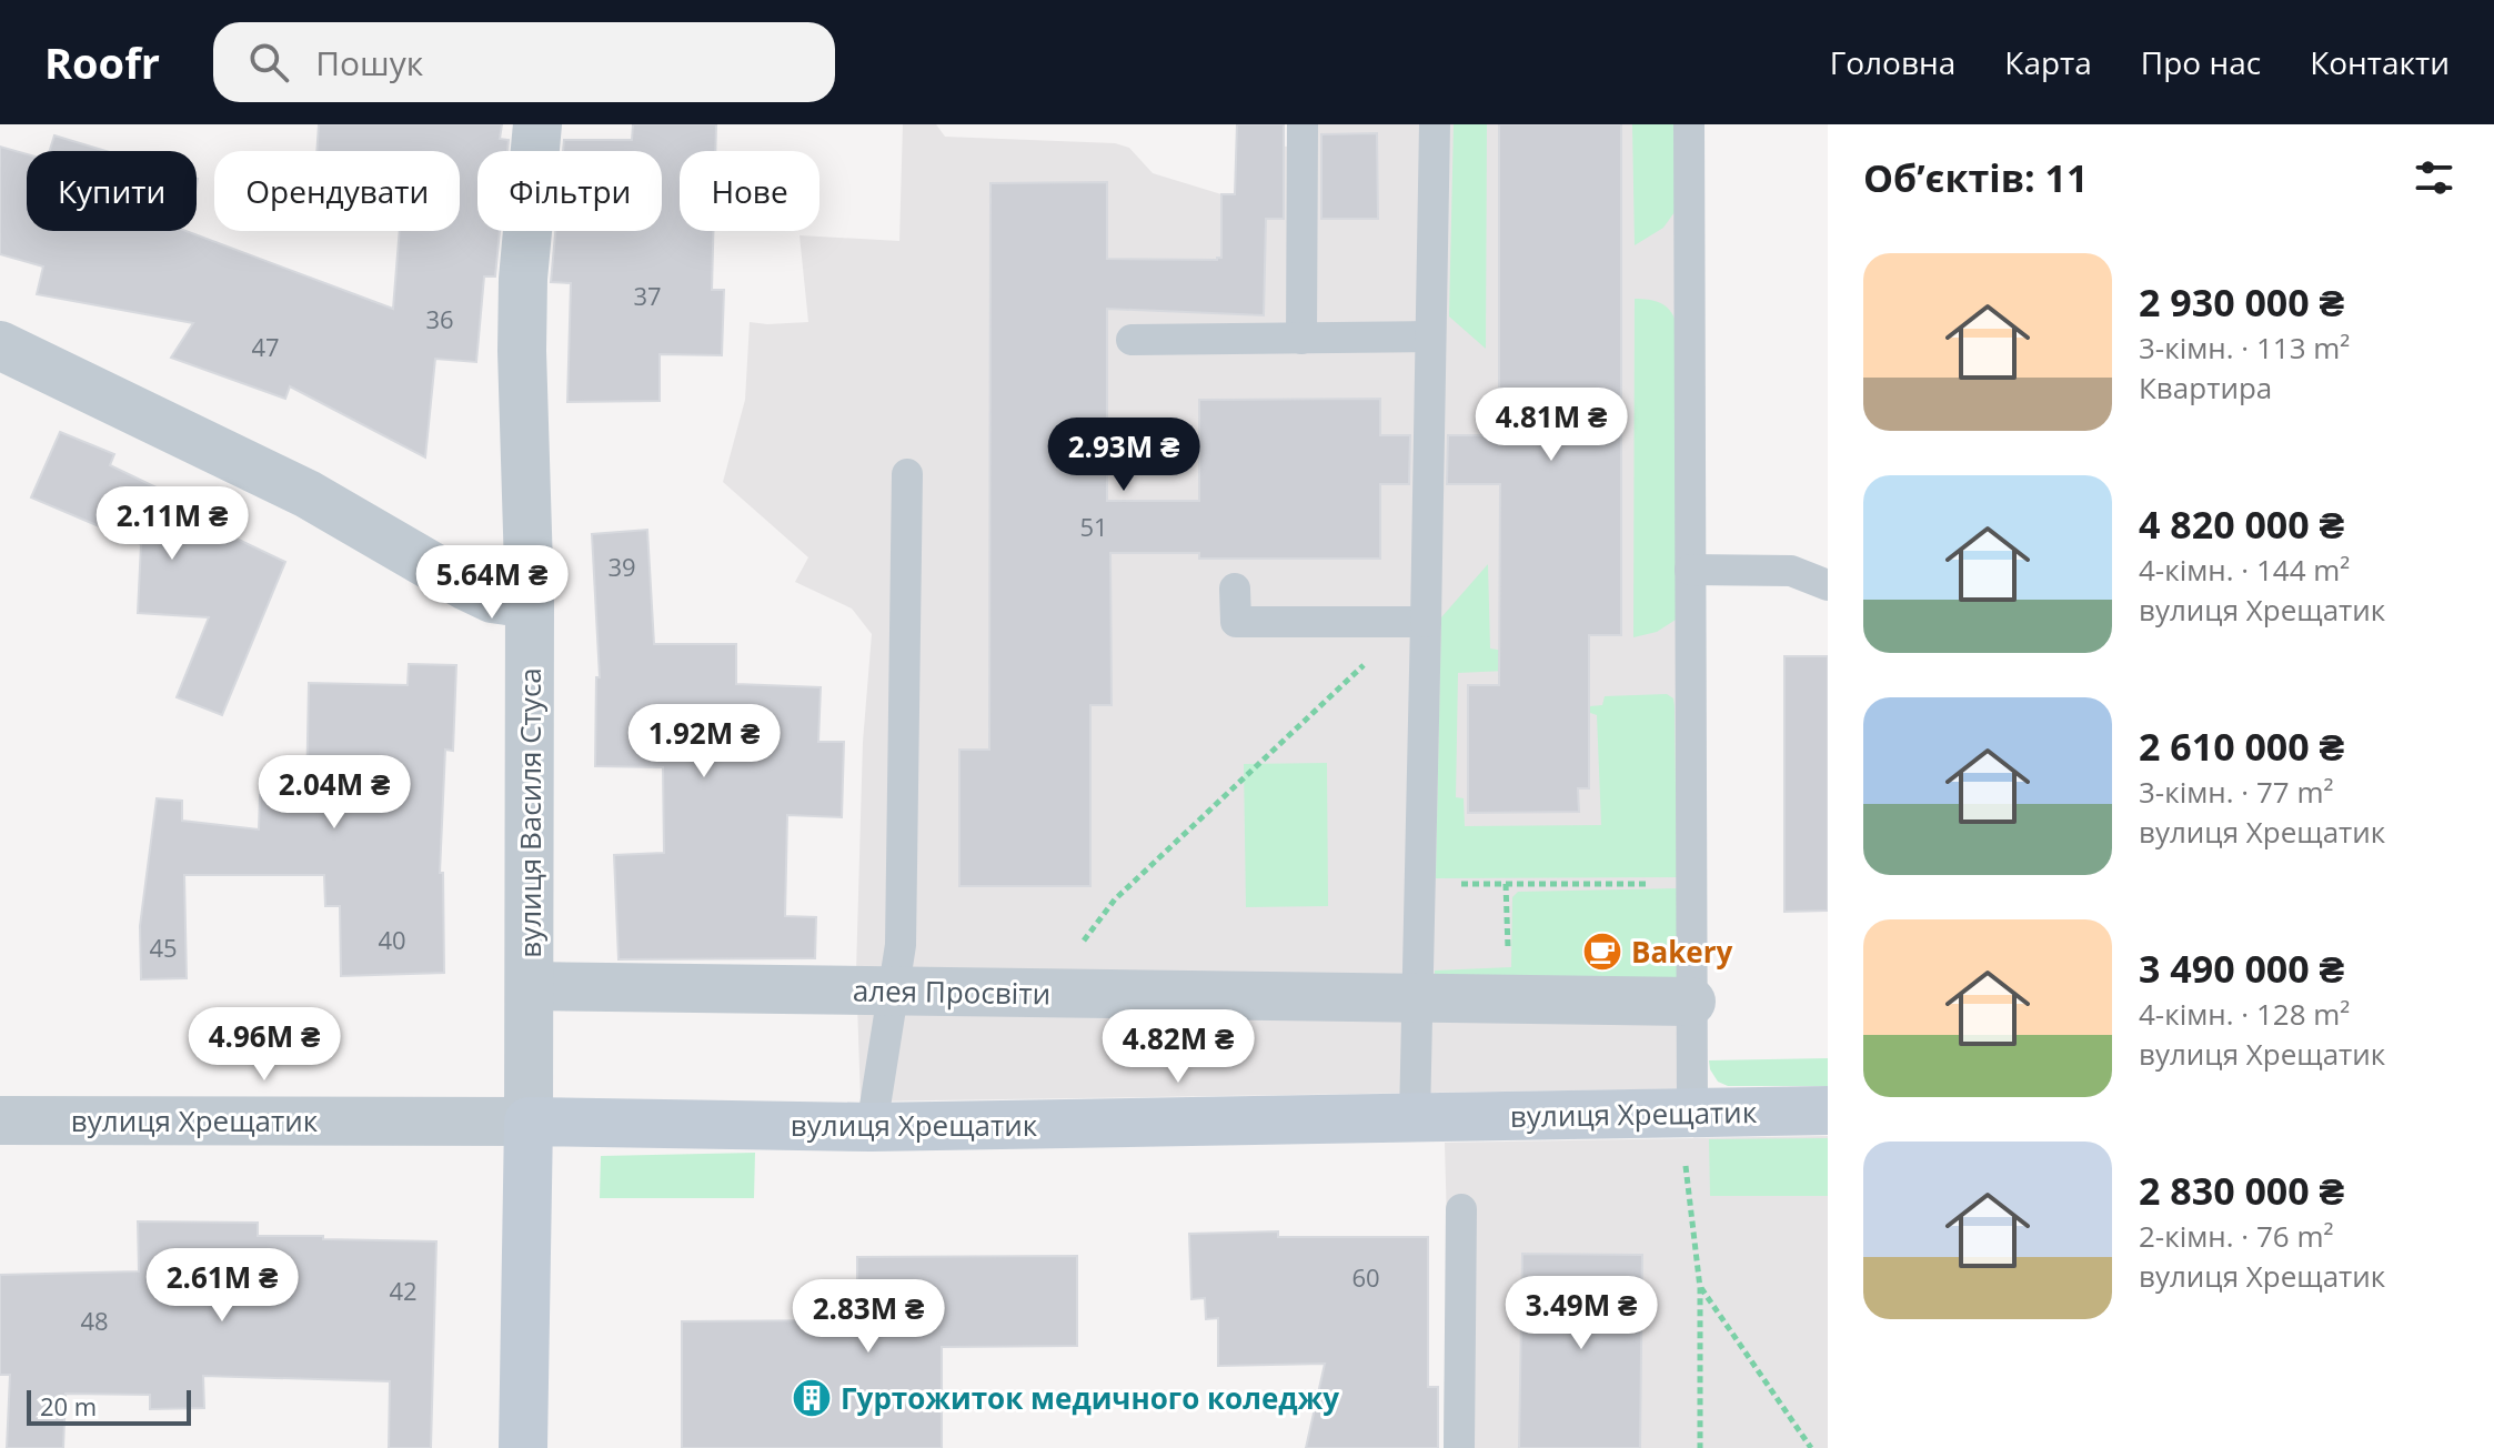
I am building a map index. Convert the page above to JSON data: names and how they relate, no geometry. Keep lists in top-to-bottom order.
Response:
{
  "streets": {
    "street": ["вулиця Василя Стуса", "алея Просвіти", "вулиця Хрещатик"]
  },
  "crossings": [
    ["вулиця Василя Стуса", "алея Просвіти"],
    ["вулиця Василя Стуса", "вулиця Хрещатик"]
  ],
  "places": {
    "cafe": ["Bakery"],
    "building": ["Гуртожиток медичного коледжу"]
  },
  "house_numbers": [
    "37",
    "36",
    "47",
    "51",
    "39",
    "40",
    "45",
    "60",
    "42",
    "48"
  ],
  "scale_bar": "20 m",
  "page": {
    "header": "Roofr",
    "search": "Пошук",
    "nav": [
      "Головна",
      "Карта",
      "Про нас",
      "Контакти"
    ],
    "heading": "Об’єктів: 11",
    "chip": [
      "Купити",
      "Орендувати",
      "Фільтри",
      "Нове"
    ],
    "list": [
      {
        "name": "2 930 000 ₴",
        "note": "3-кімн. · 113 m² · Квартира"
      },
      {
        "name": "4 820 000 ₴",
        "note": "4-кімн. · 144 m² · вулиця Хрещатик"
      },
      {
        "name": "2 610 000 ₴",
        "note": "3-кімн. · 77 m² · вулиця Хрещатик"
      },
      {
        "name": "3 490 000 ₴",
        "note": "4-кімн. · 128 m² · вулиця Хрещатик"
      },
      {
        "name": "2 830 000 ₴",
        "note": "2-кімн. · 76 m² · вулиця Хрещатик"
      }
    ],
    "price": [
      "4.81M ₴",
      "2.93M ₴",
      "2.11M ₴",
      "5.64M ₴",
      "1.92M ₴",
      "2.04M ₴",
      "4.96M ₴",
      "4.82M ₴",
      "2.61M ₴",
      "3.49M ₴",
      "2.83M ₴"
    ],
    "scale": "20 m"
  }
}
